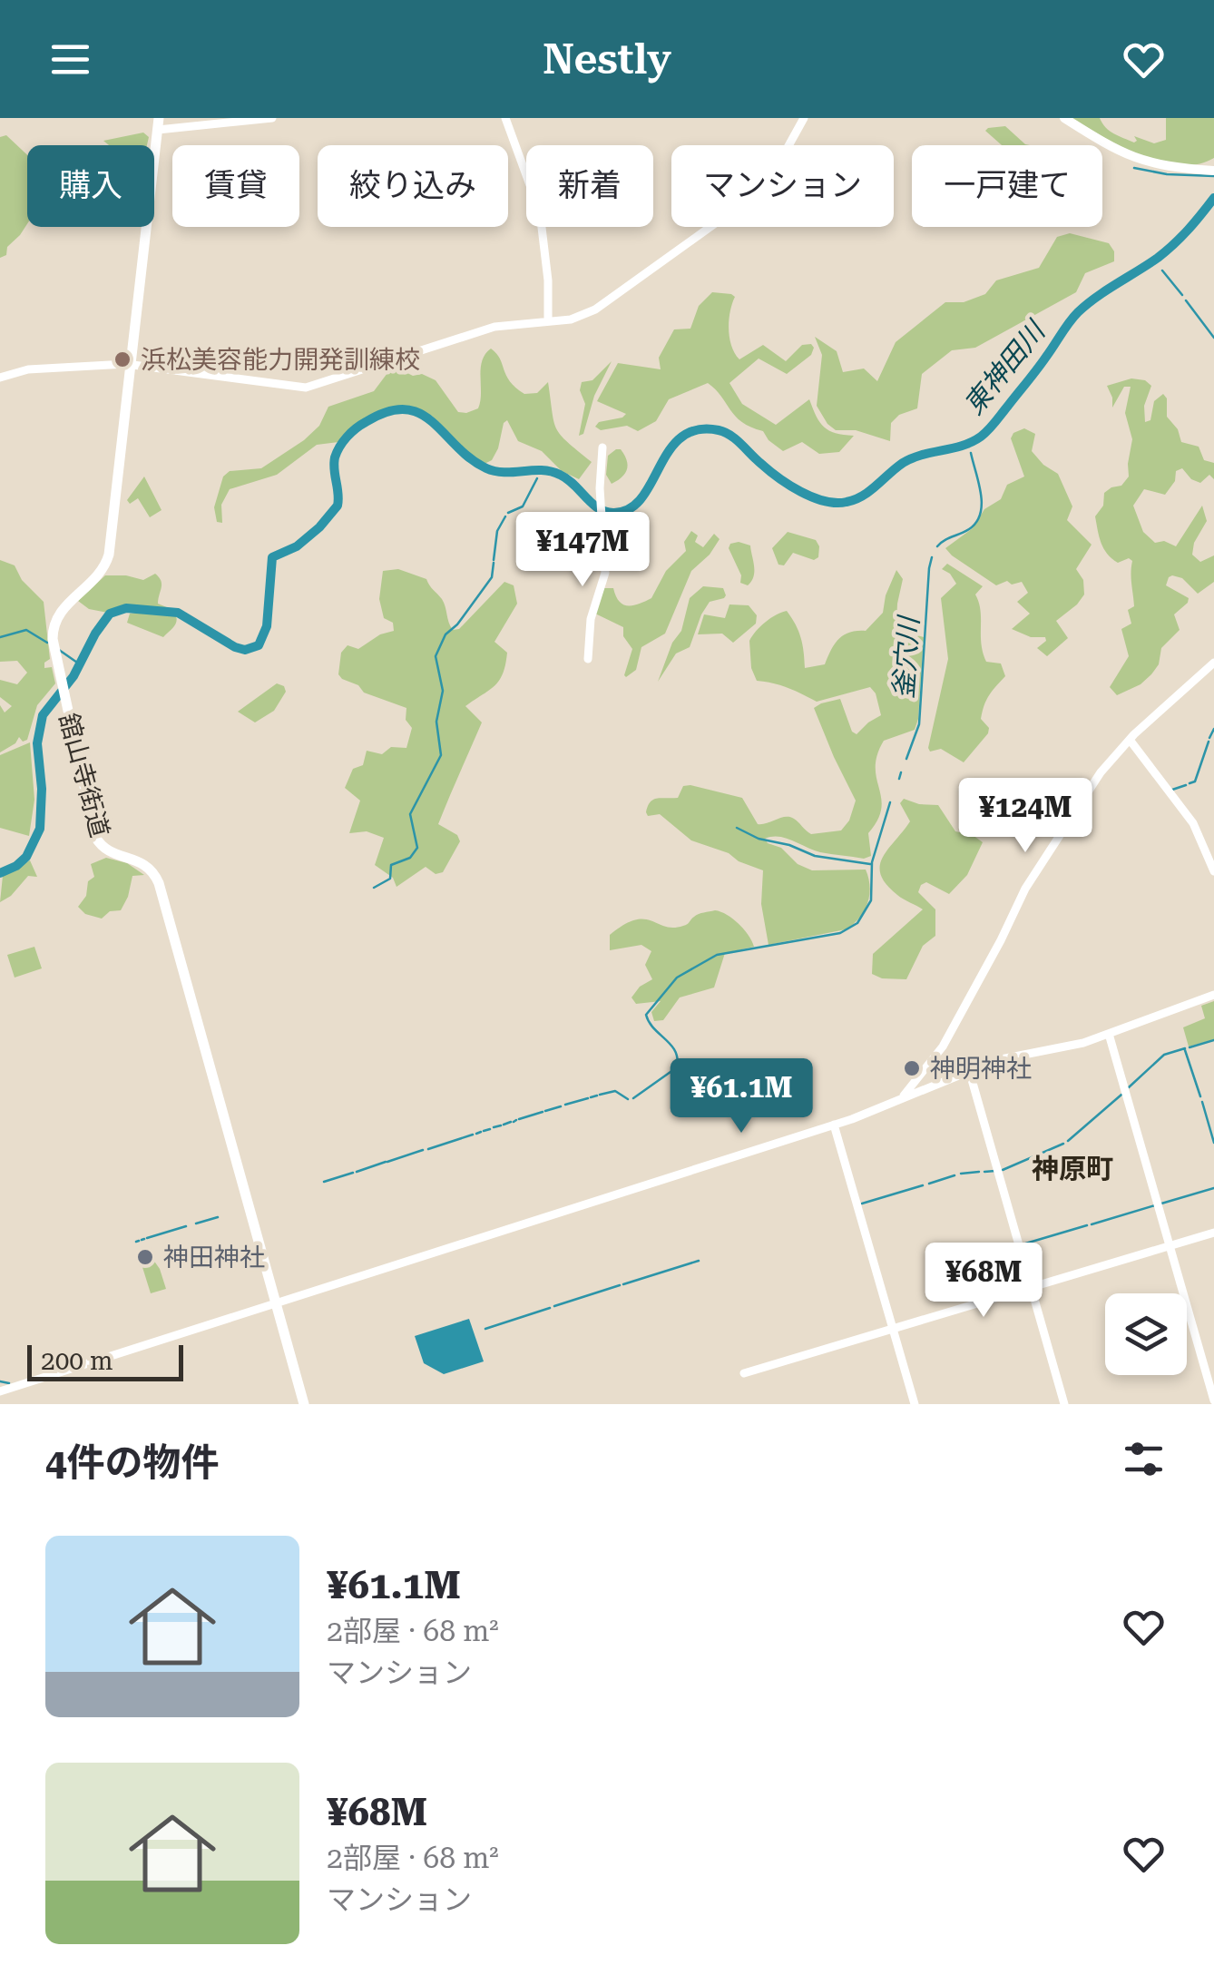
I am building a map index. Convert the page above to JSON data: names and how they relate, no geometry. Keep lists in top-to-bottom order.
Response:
{
  "streets": {
    "main road": ["舘山寺街道"]
  },
  "districts": ["神原町"],
  "water": ["東神田川", "釜穴川"],
  "places": ["浜松美容能力開発訓練校", "神明神社", "神田神社"],
  "scale_bar": "200 m",
  "page": {
    "header": "Nestly",
    "chip": [
      "購入",
      "賃貸",
      "絞り込み",
      "新着",
      "マンション",
      "一戸建て"
    ],
    "price": [
      "¥147M",
      "¥124M",
      "¥61.1M",
      "¥68M"
    ],
    "scale": "200 m",
    "heading": "4件の物件",
    "list": [
      {
        "name": "¥61.1M",
        "note": "2部屋 · 68 m² · マンション"
      },
      {
        "name": "¥68M",
        "note": "2部屋 · 68 m² · マンション"
      }
    ]
  }
}
